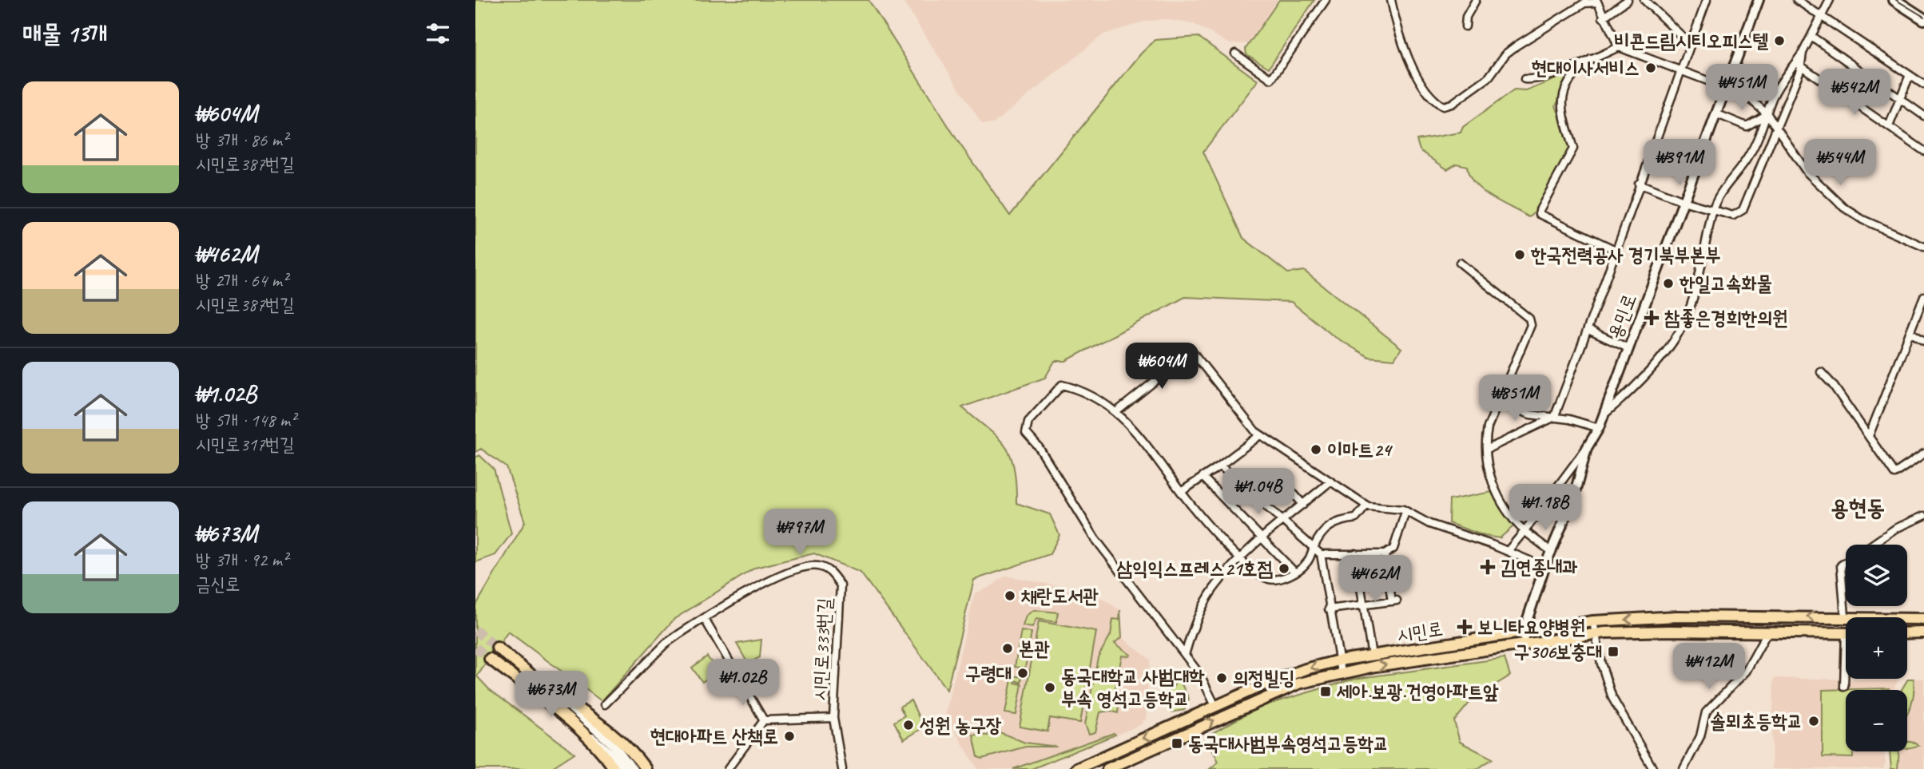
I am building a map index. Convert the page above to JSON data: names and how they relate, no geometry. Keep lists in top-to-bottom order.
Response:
{
  "streets": {
    "main road": ["시민로"],
    "street": ["용민로", "시민로333번길"]
  },
  "crossings": [
    ["용민로", "시민로"]
  ],
  "districts": ["용현동"],
  "places": {
    "other": [
      "비콘드림시티오피스텔",
      "현대이사서비스",
      "한국전력공사 경기북부본부",
      "한일고속화물",
      "이마트24",
      "삼익익스프레스21호점",
      "채란도서관",
      "본관",
      "구령대",
      "의정빌딩",
      "동국대학교 사범대학 부속 영석고등학교",
      "솔뫼초등학교",
      "성원 농구장",
      "현대아파트 산책로"
    ],
    "health": ["참좋은경희한의원", "김연종내과", "보니타요양병원"],
    "transit": ["구306보충대", "세아.보광.건영아파트앞", "동국대사범부속영석고등학교"]
  },
  "page": {
    "heading": "매물 13개",
    "price": [
      "₩451M",
      "₩542M",
      "₩391M",
      "₩544M",
      "₩604M",
      "₩851M",
      "₩1.04B",
      "₩1.18B",
      "₩797M",
      "₩462M",
      "₩412M",
      "₩1.02B",
      "₩673M"
    ],
    "list": [
      {
        "name": "₩604M",
        "note": "방 3개 · 86 m² · 시민로387번길"
      },
      {
        "name": "₩462M",
        "note": "방 2개 · 64 m² · 시민로387번길"
      },
      {
        "name": "₩1.02B",
        "note": "방 5개 · 148 m² · 시민로317번길"
      },
      {
        "name": "₩673M",
        "note": "방 3개 · 92 m² · 금신로"
      }
    ],
    "map_buttons": ["+", "−"]
  }
}
